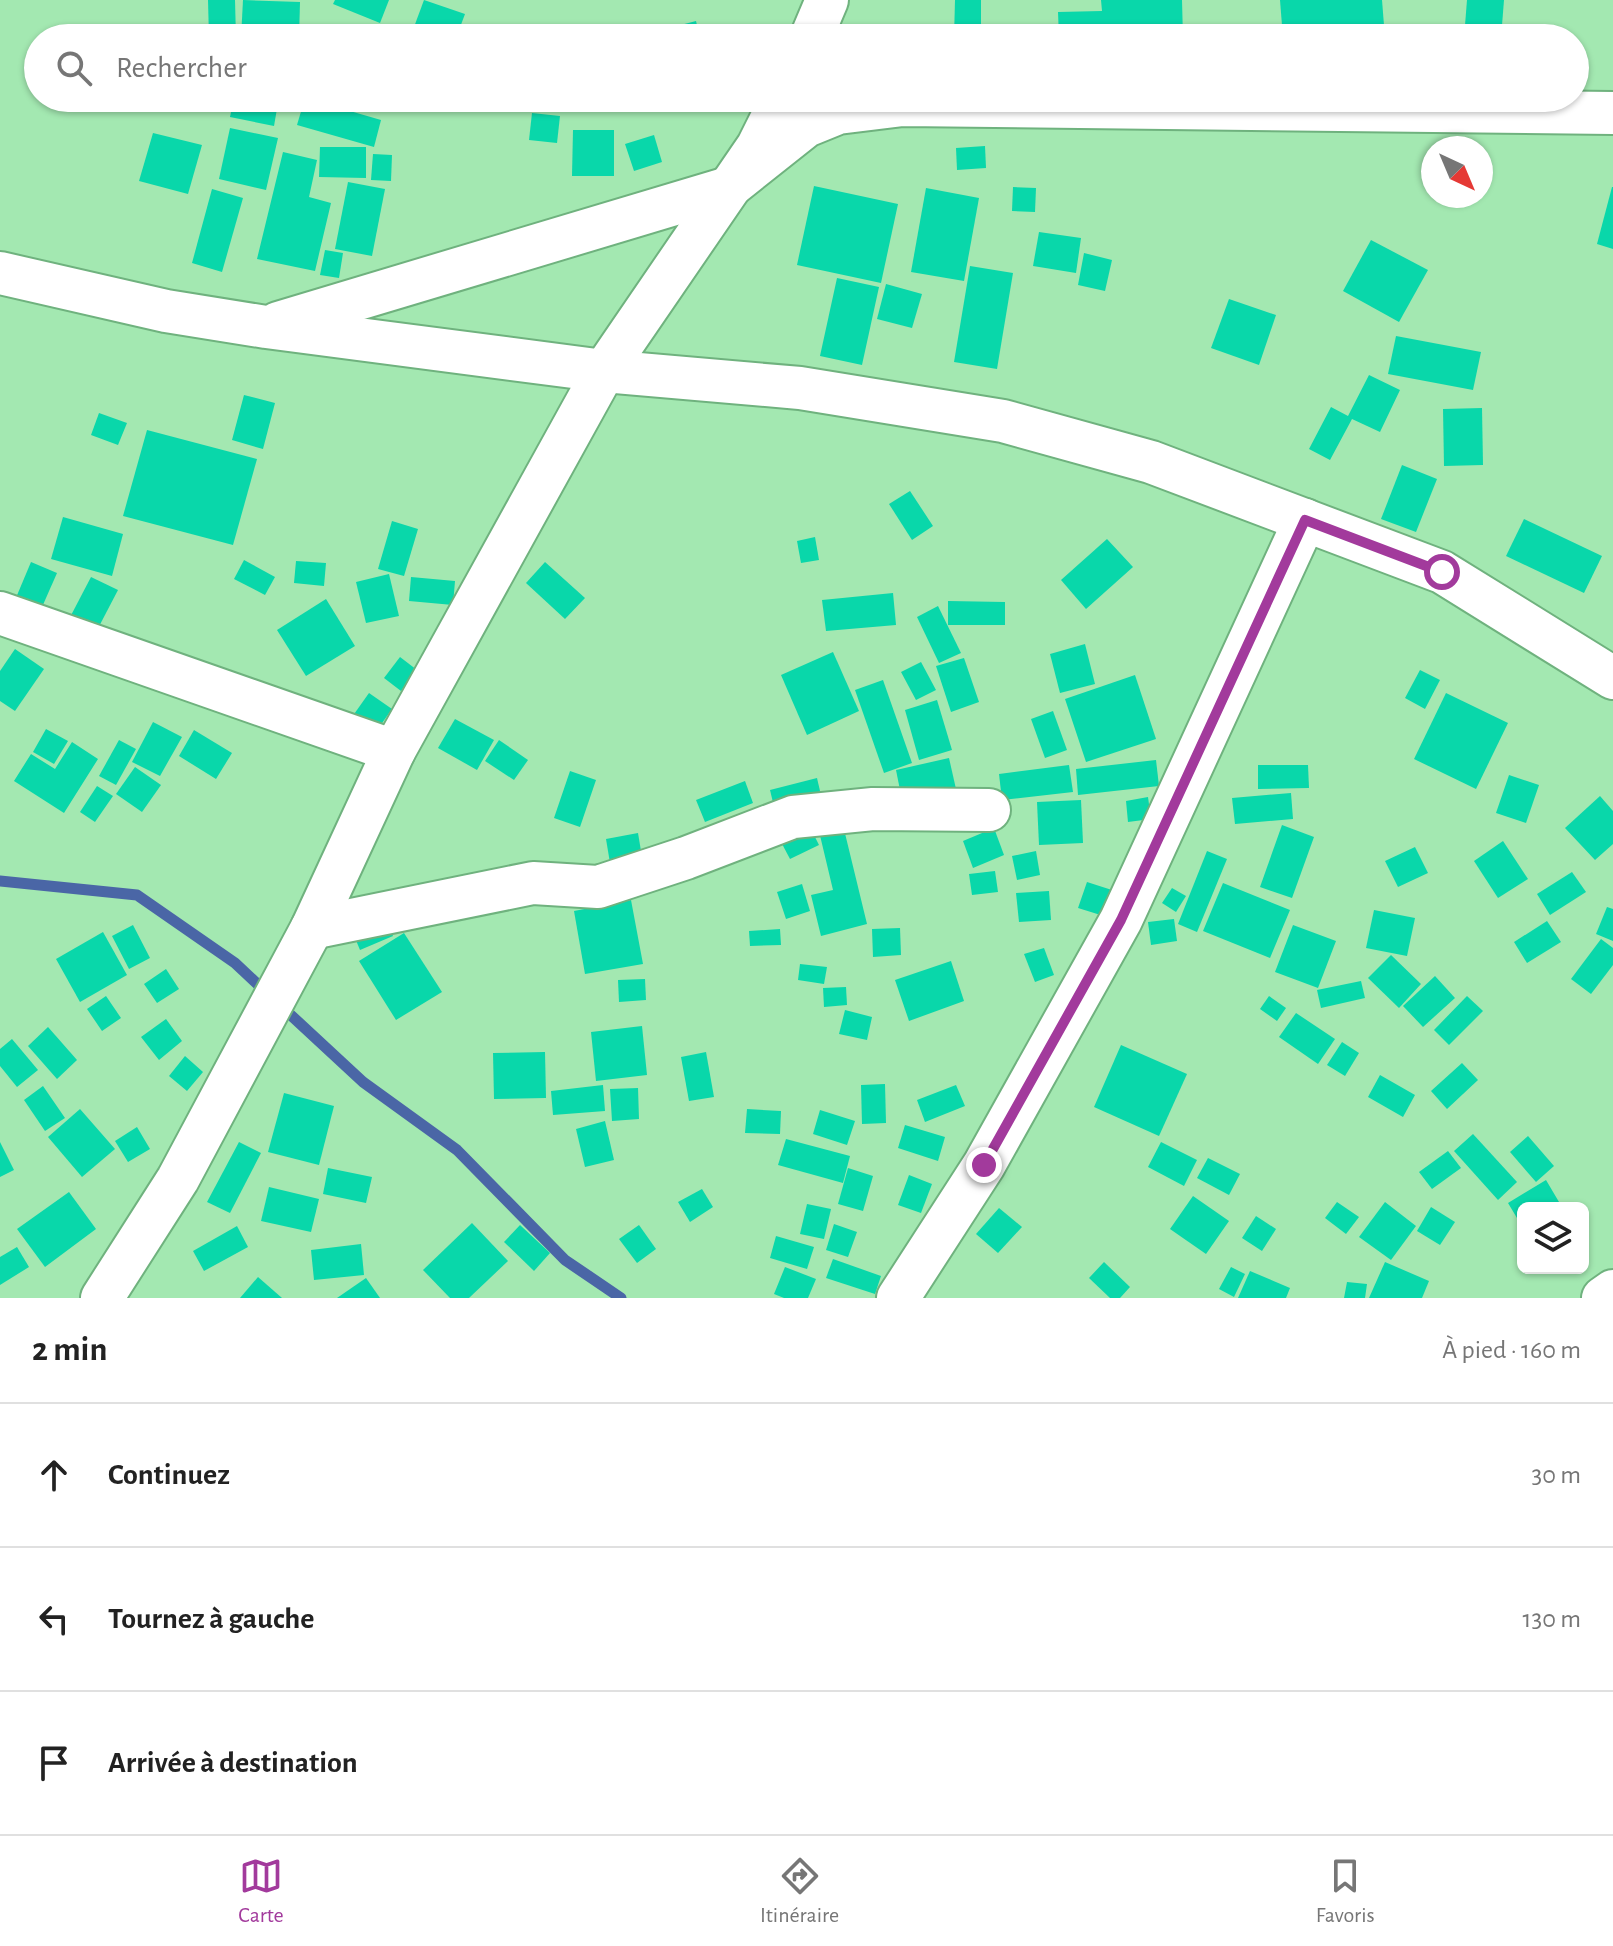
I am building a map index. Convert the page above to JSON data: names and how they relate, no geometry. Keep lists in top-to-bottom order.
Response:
{
  "north": "bottom right",
  "page": {
    "search": "Rechercher",
    "heading": ["2 min", "À pied · 160 m"],
    "list": [
      ["Continuez", "30 m"],
      ["Tournez à gauche", "130 m"],
      "Arrivée à destination"
    ],
    "nav": ["Carte", "Itinéraire", "Favoris"]
  }
}
